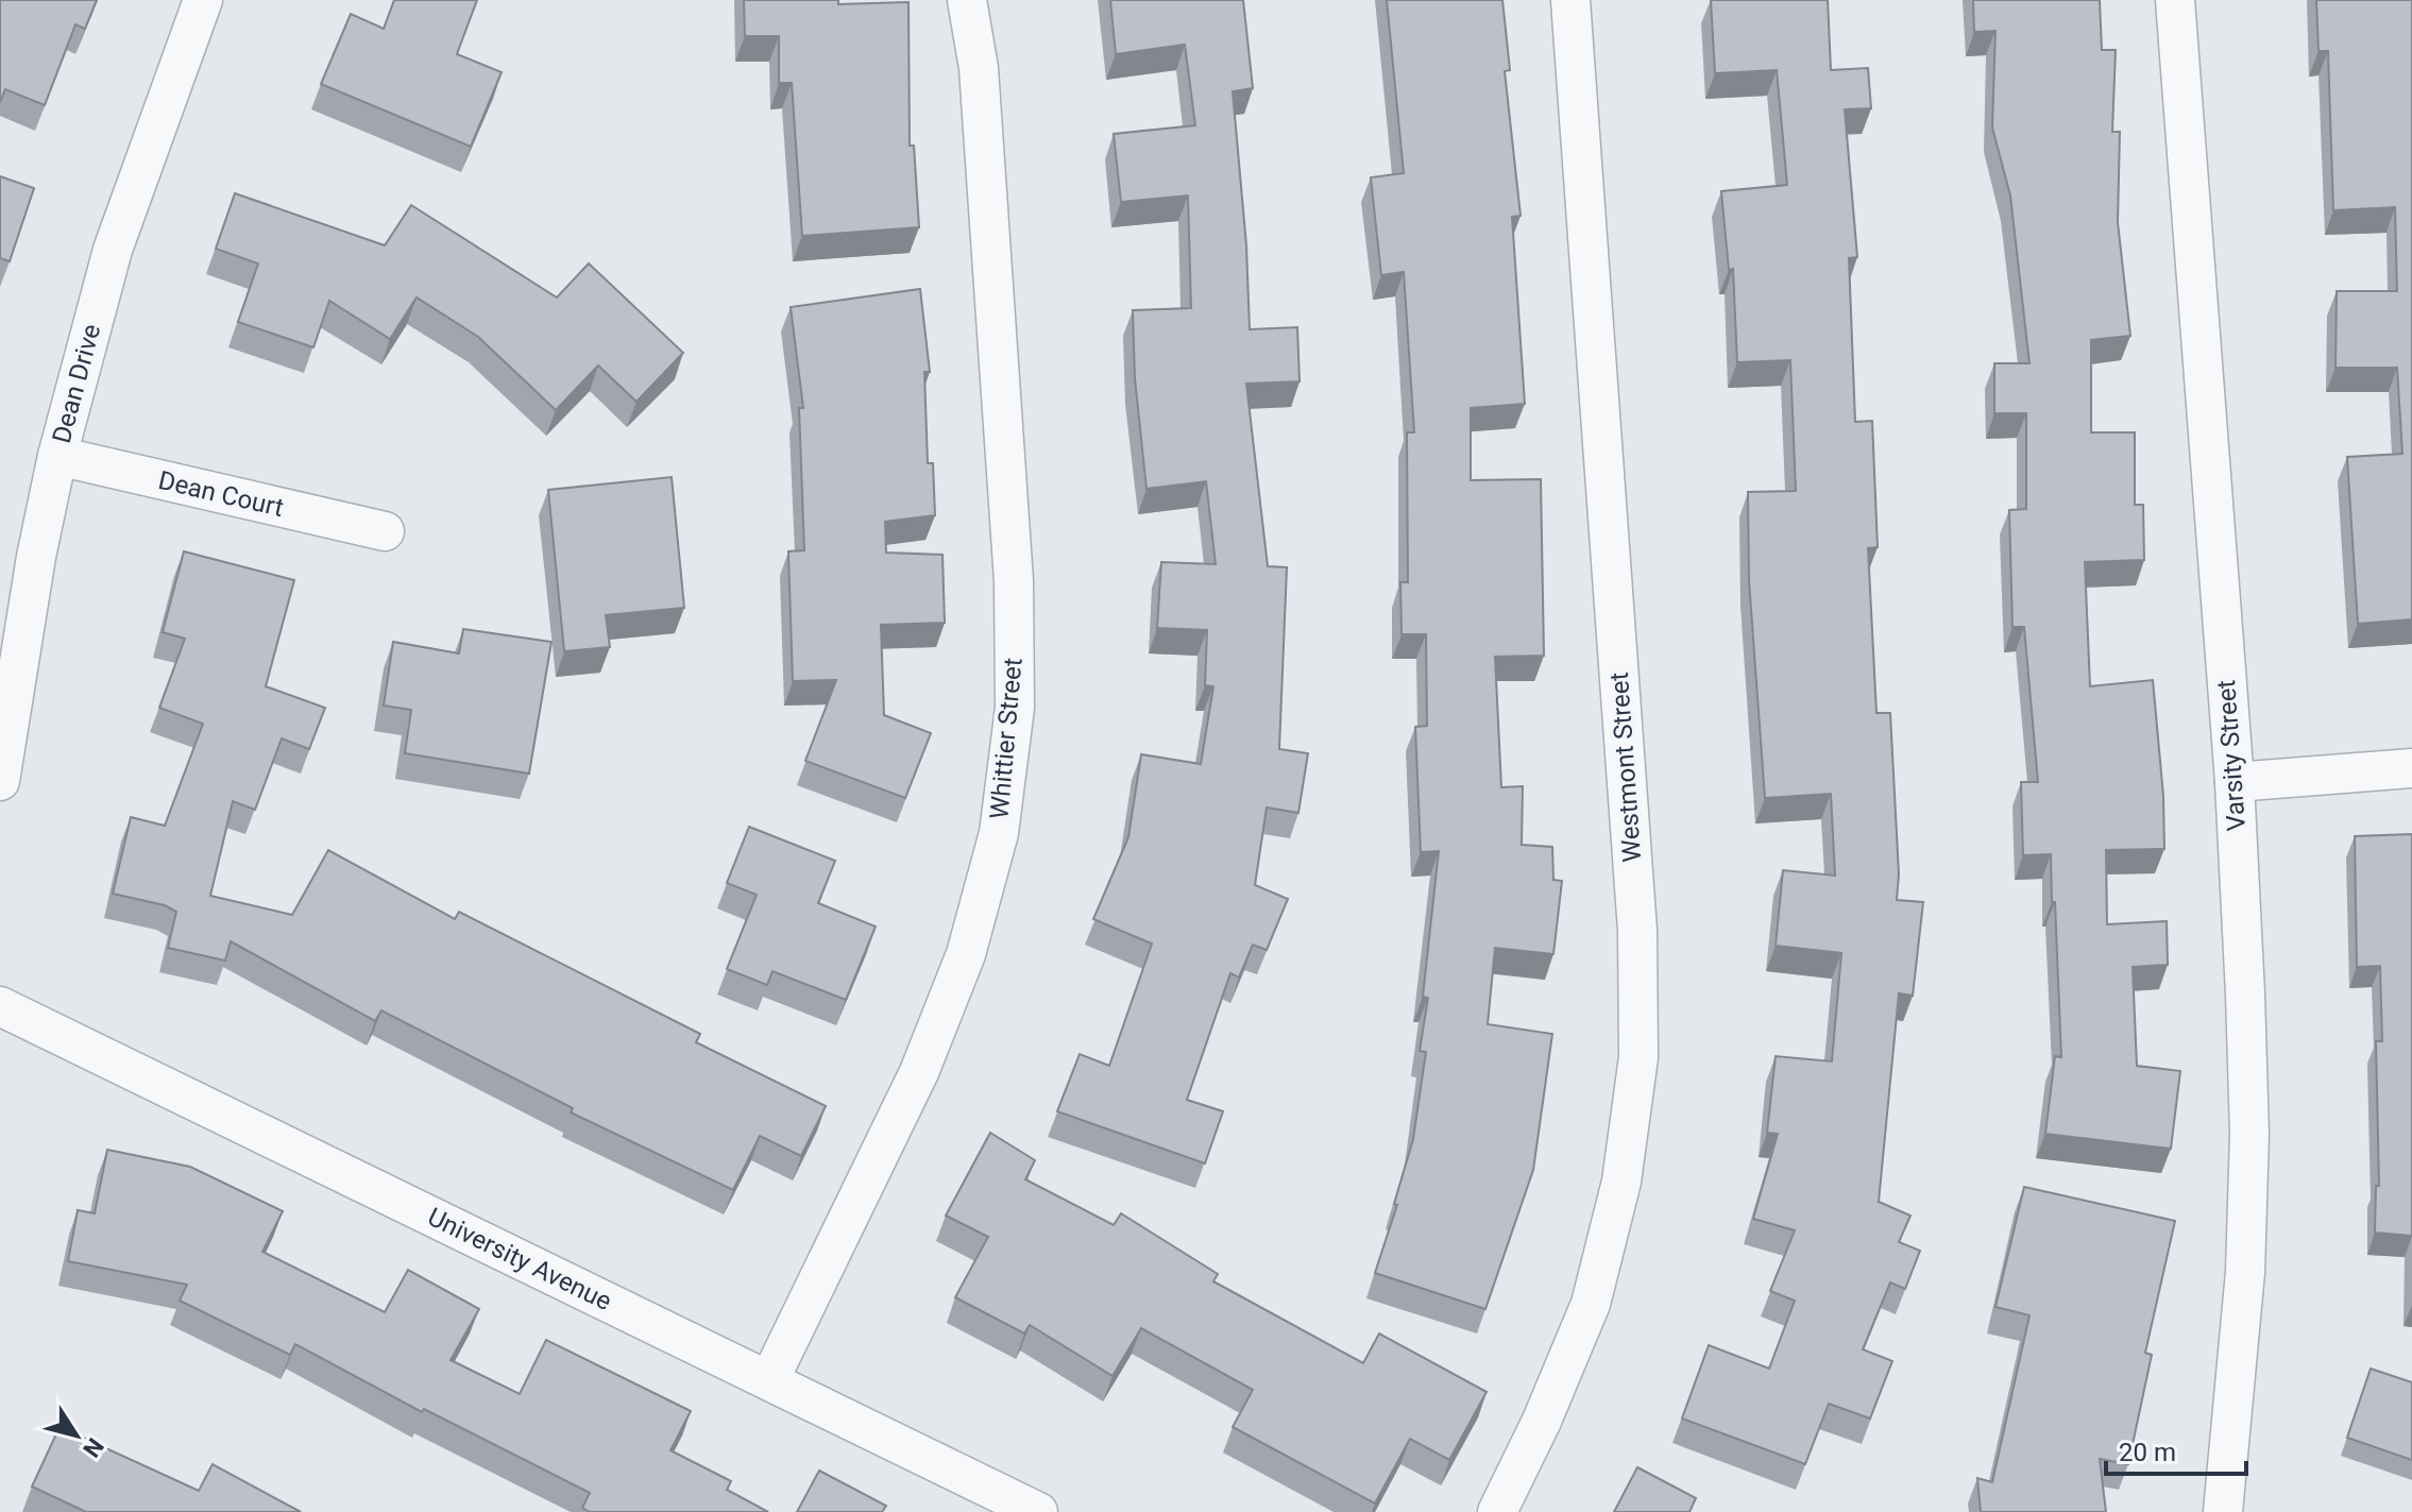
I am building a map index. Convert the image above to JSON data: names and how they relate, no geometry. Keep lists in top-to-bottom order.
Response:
{
  "streets": {
    "street": [
      "Dean Drive",
      "Dean Court",
      "Whittier Street",
      "Varsity Street",
      "Westmont Street",
      "University Avenue"
    ]
  },
  "crossings": [
    ["Dean Drive", "Dean Court"],
    ["Whittier Street", "University Avenue"]
  ],
  "scale_bar": "20 m",
  "north": "bottom right"
}
